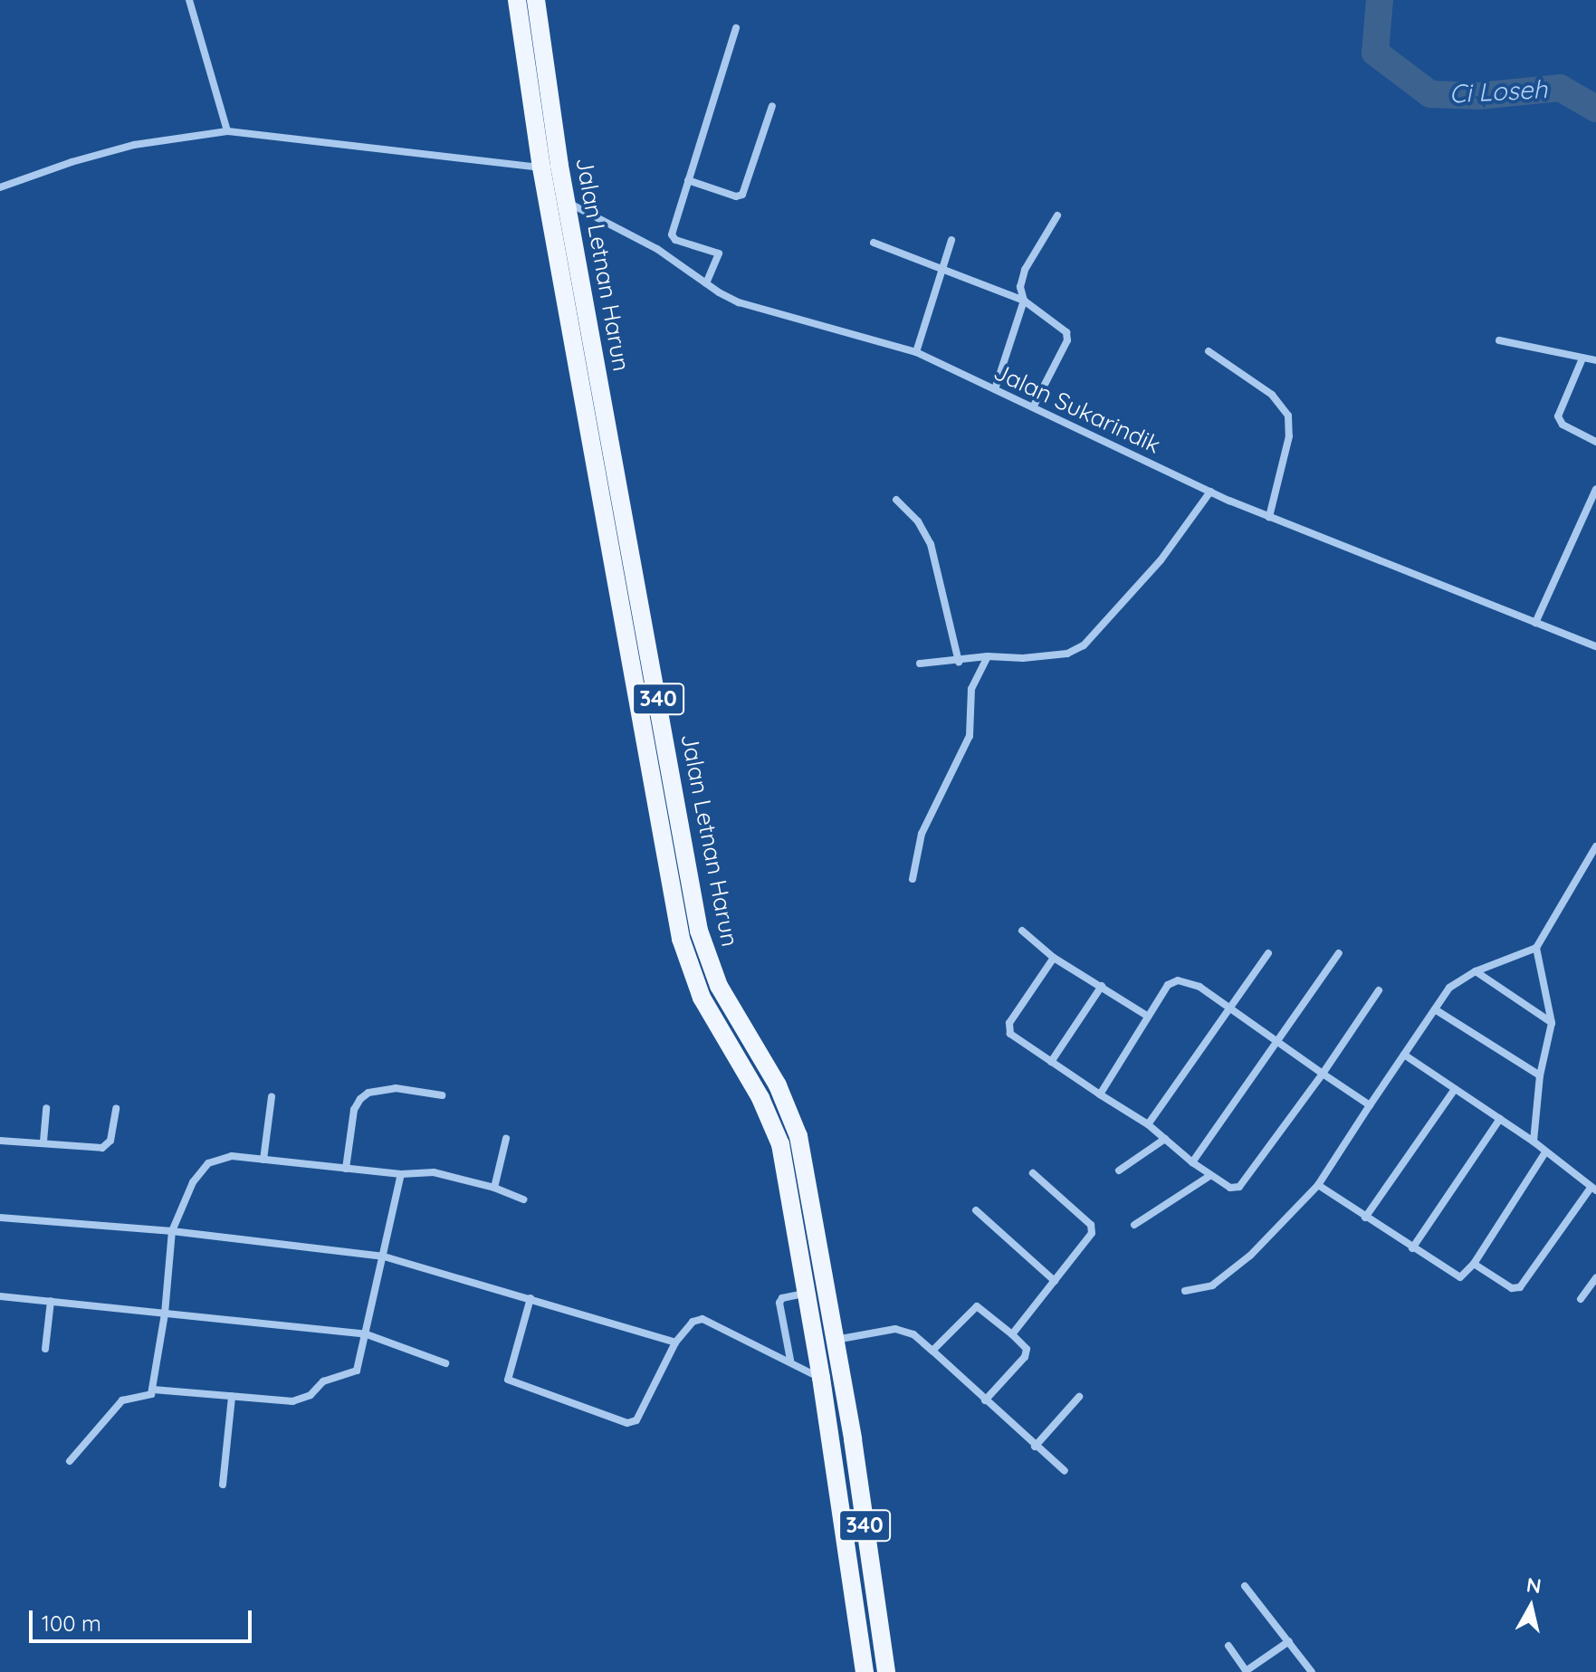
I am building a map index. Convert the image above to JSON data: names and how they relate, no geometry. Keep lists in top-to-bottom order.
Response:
{
  "streets": {
    "main road": ["Jalan Letnan Harun", "340"],
    "street": ["Jalan Sukarindik"]
  },
  "crossings": [
    ["Jalan Letnan Harun", "Jalan Sukarindik"]
  ],
  "water": ["Ci Loseh"],
  "scale_bar": "100 m",
  "north": "top"
}
